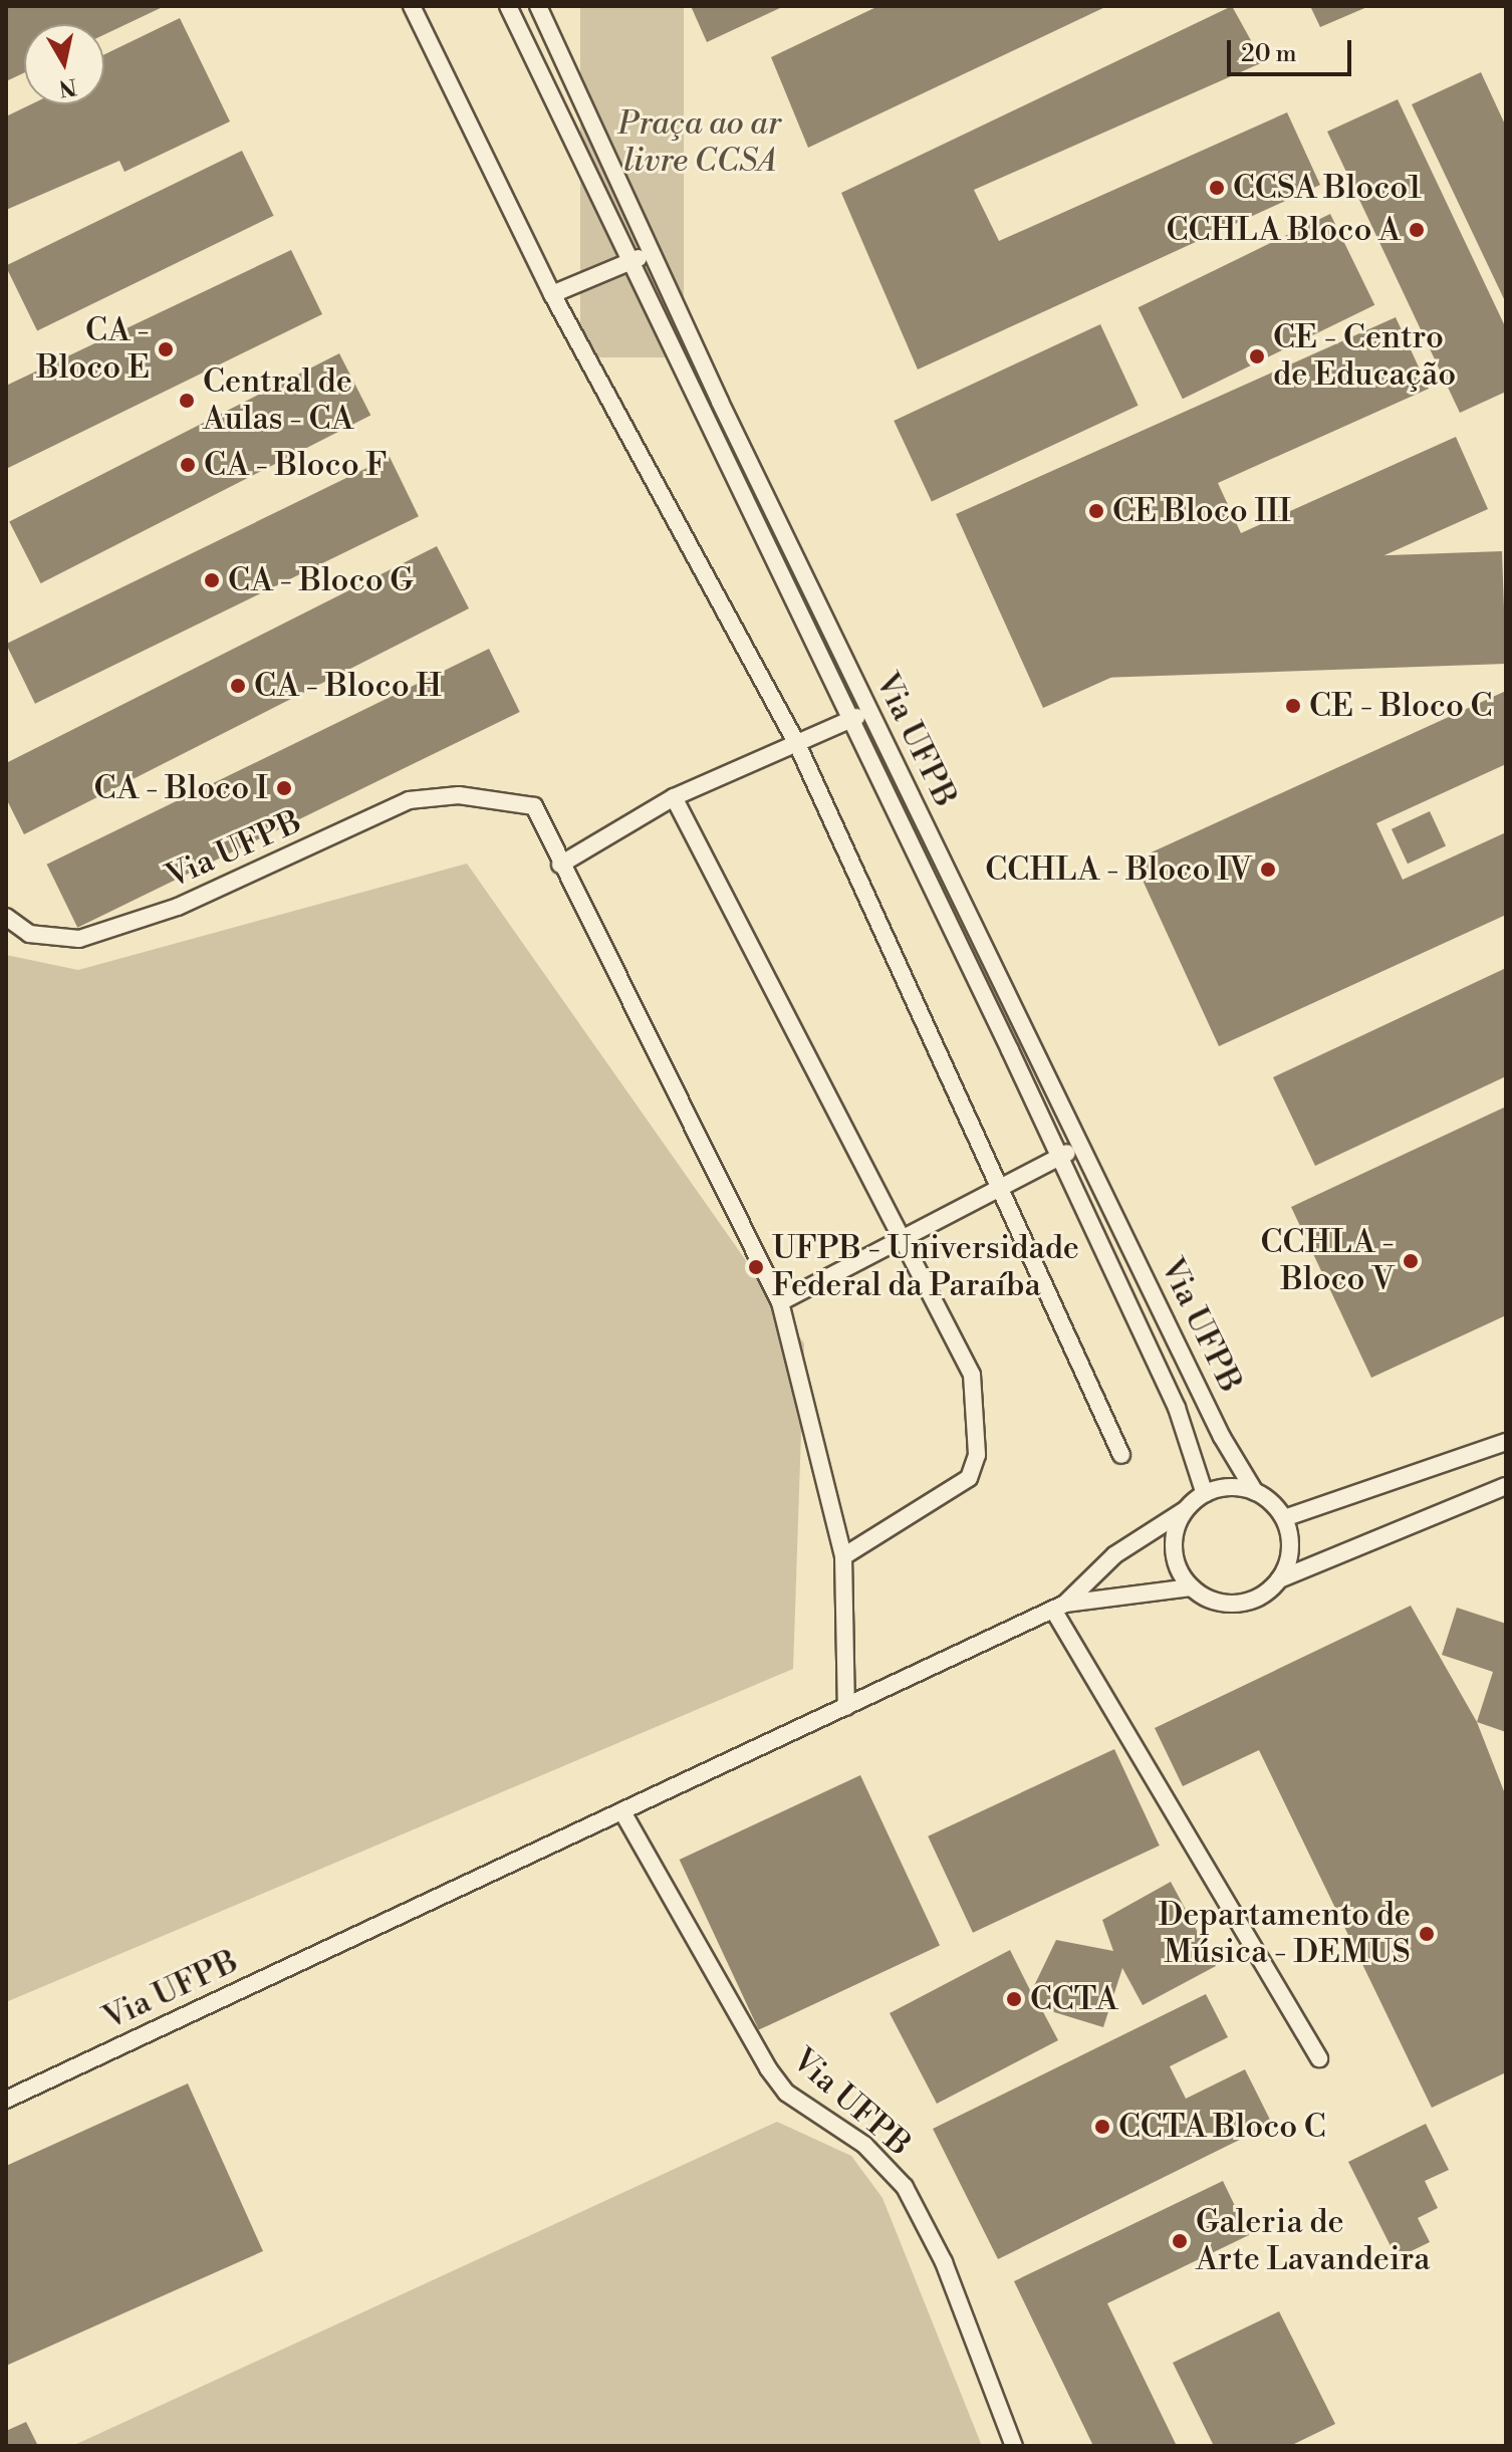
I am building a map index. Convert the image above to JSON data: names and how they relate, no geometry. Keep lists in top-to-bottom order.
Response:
{
  "streets": {
    "lane": ["Via UFPB"]
  },
  "parks": ["Praça ao ar livre CCSA"],
  "places": [
    "CCSA Bloco1",
    "CCHLA Bloco A",
    "CA - Bloco E",
    "CE - Centro de Educação",
    "Central de Aulas - CA",
    "CA - Bloco F",
    "CE Bloco III",
    "CA - Bloco G",
    "CA - Bloco H",
    "CE - Bloco C",
    "CA - Bloco I",
    "CCHLA - Bloco IV",
    "CCHLA - Bloco V",
    "UFPB - Universidade Federal da Paraíba",
    "Departamento de Música - DEMUS",
    "CCTA",
    "CCTA Bloco C",
    "Galeria de Arte Lavandeira"
  ],
  "scale_bar": "20 m",
  "north": "bottom"
}
